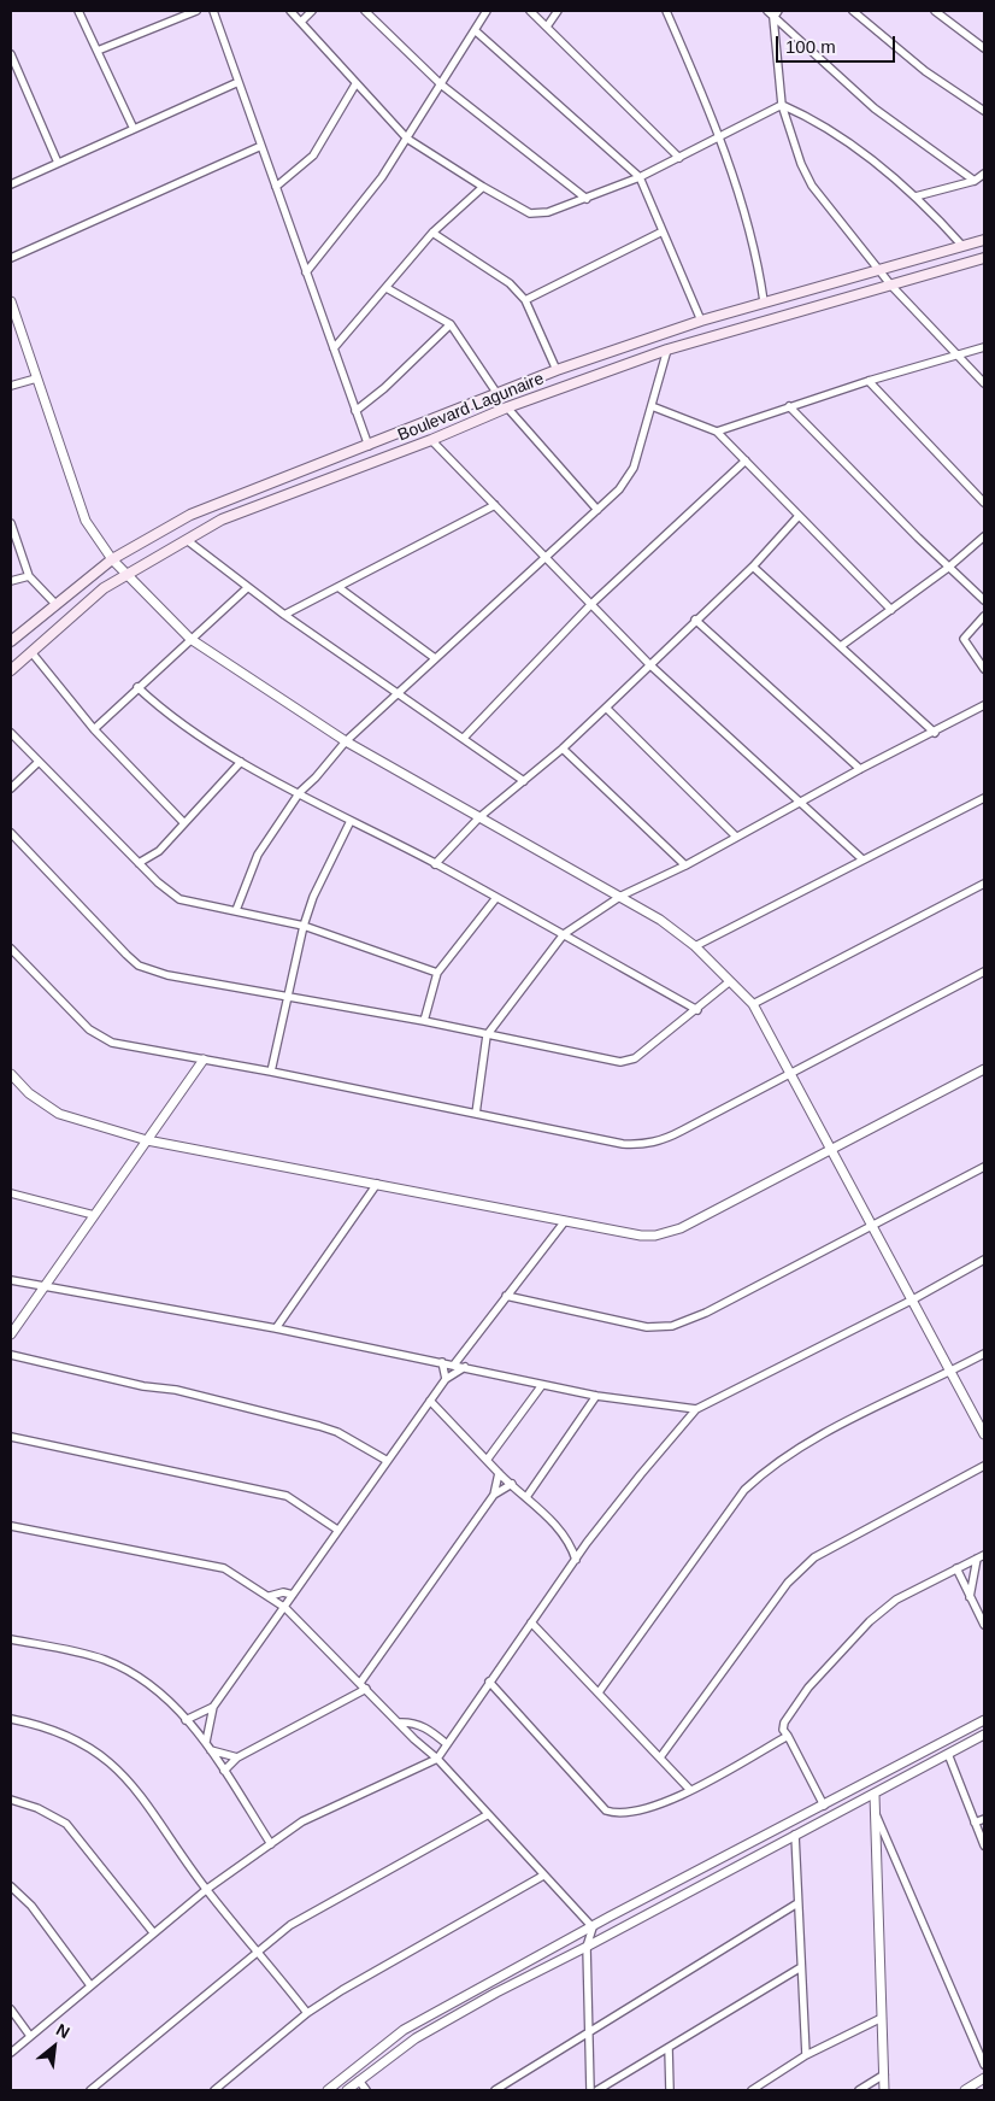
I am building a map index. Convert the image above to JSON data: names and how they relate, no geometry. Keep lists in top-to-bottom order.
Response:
{
  "streets": {
    "main road": ["Boulevard Lagunaire"]
  },
  "scale_bar": "100 m",
  "north": "top right"
}
